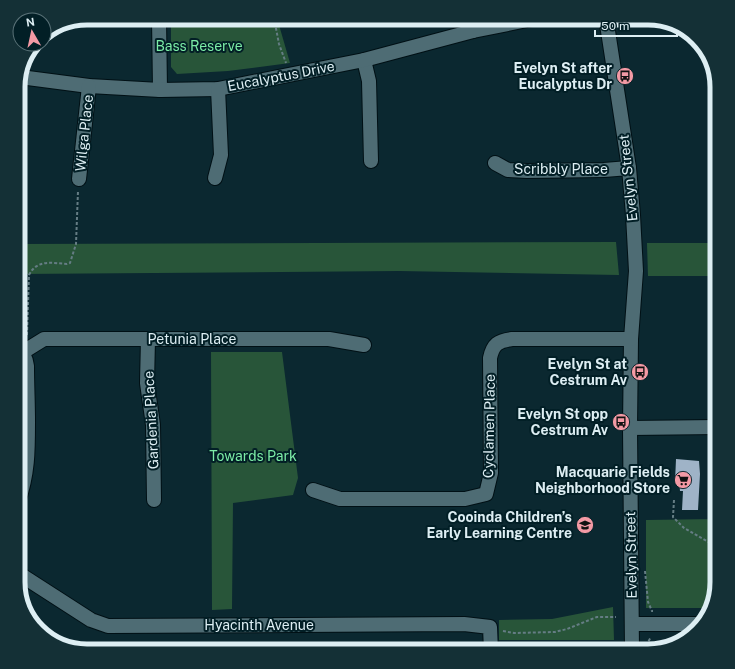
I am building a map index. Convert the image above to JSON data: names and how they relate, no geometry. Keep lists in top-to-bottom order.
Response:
{
  "streets": {
    "street": [
      "Eucalyptus Drive",
      "Wilga Place",
      "Scribbly Place",
      "Evelyn Street",
      "Petunia Place",
      "Gardenia Place",
      "Cyclamen Place",
      "Hyacinth Avenue"
    ]
  },
  "crossings": [
    ["Eucalyptus Drive", "Wilga Place"],
    ["Scribbly Place", "Evelyn Street"],
    ["Evelyn Street", "Cyclamen Place"],
    ["Petunia Place", "Gardenia Place"]
  ],
  "parks": ["Bass Reserve", "Towards Park"],
  "places": {
    "bus stop": ["Evelyn St after Eucalyptus Dr", "Evelyn St at Cestrum Av", "Evelyn St opp Cestrum Av"],
    "supermarket": ["Macquarie Fields Neighborhood Store"],
    "school or university": ["Cooinda Children’s Early Learning Centre"]
  },
  "scale_bar": "50 m",
  "north": "top"
}
